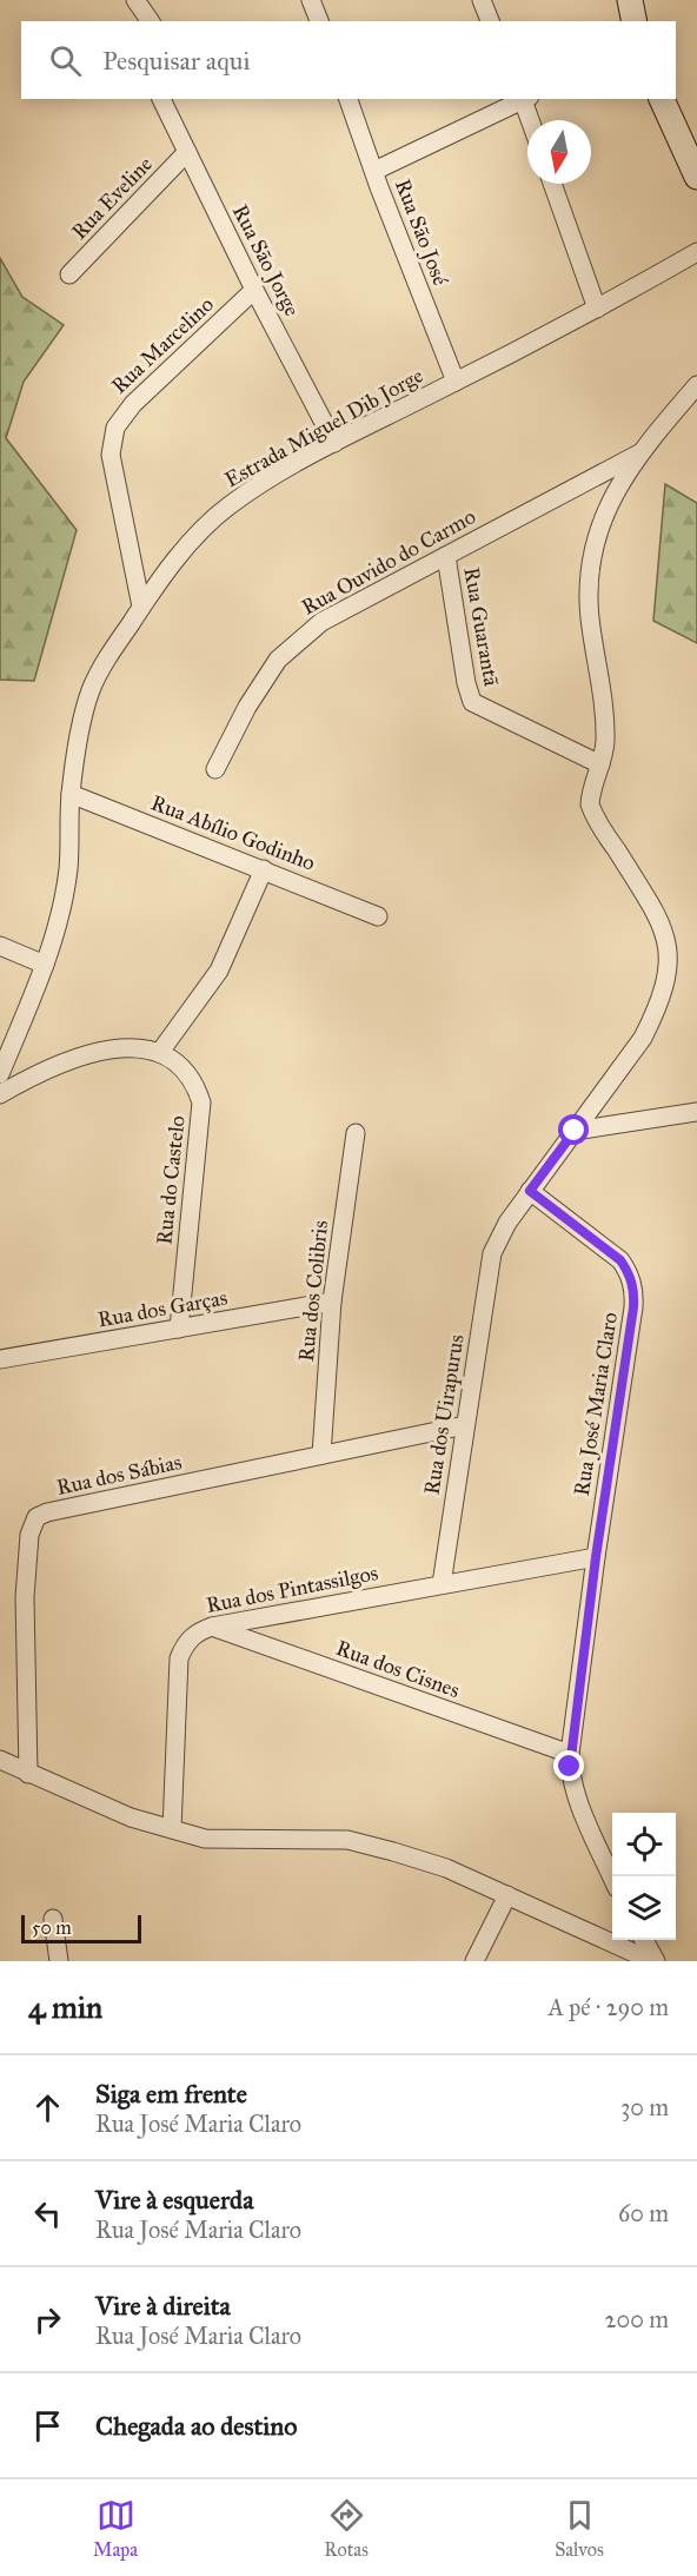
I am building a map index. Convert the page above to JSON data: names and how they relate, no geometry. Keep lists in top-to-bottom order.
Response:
{
  "streets": {
    "street": [
      "Rua Eveline",
      "Rua São José",
      "Rua São Jorge",
      "Rua Marcelino",
      "Estrada Miguel Dib Jorge",
      "Rua Ouvido do Carmo",
      "Rua Guarantã",
      "Rua Abílio Godinho",
      "Rua do Castelo",
      "Rua dos Colibris",
      "Rua dos Garças",
      "Rua José Maria Claro",
      "Rua dos Uirapurus",
      "Rua dos Sábias",
      "Rua dos Pintassilgos",
      "Rua dos Cisnes"
    ]
  },
  "crossings": [
    ["Rua Eveline", "Rua São Jorge"],
    ["Rua São José", "Estrada Miguel Dib Jorge"],
    ["Rua São Jorge", "Rua Marcelino"],
    ["Rua São Jorge", "Estrada Miguel Dib Jorge"],
    ["Rua Marcelino", "Estrada Miguel Dib Jorge"],
    ["Estrada Miguel Dib Jorge", "Rua Abílio Godinho"],
    ["Rua Ouvido do Carmo", "Rua Guarantã"],
    ["Rua do Castelo", "Rua dos Garças"],
    ["Rua dos Colibris", "Rua dos Garças"],
    ["Rua dos Colibris", "Rua dos Sábias"],
    ["Rua José Maria Claro", "Rua dos Uirapurus"],
    ["Rua José Maria Claro", "Rua dos Pintassilgos"],
    ["Rua José Maria Claro", "Rua dos Cisnes"],
    ["Rua dos Uirapurus", "Rua dos Sábias"],
    ["Rua dos Uirapurus", "Rua dos Pintassilgos"],
    ["Rua dos Pintassilgos", "Rua dos Cisnes"]
  ],
  "scale_bar": "50 m",
  "north": "bottom",
  "page": {
    "search": "Pesquisar aqui",
    "scale": "50 m",
    "heading": ["4 min", "A pé · 290 m"],
    "list": [
      ["Siga em frente", "Rua José Maria Claro", "30 m"],
      ["Vire à esquerda", "Rua José Maria Claro", "60 m"],
      ["Vire à direita", "Rua José Maria Claro", "200 m"],
      "Chegada ao destino"
    ],
    "nav": ["Mapa", "Rotas", "Salvos"]
  }
}
